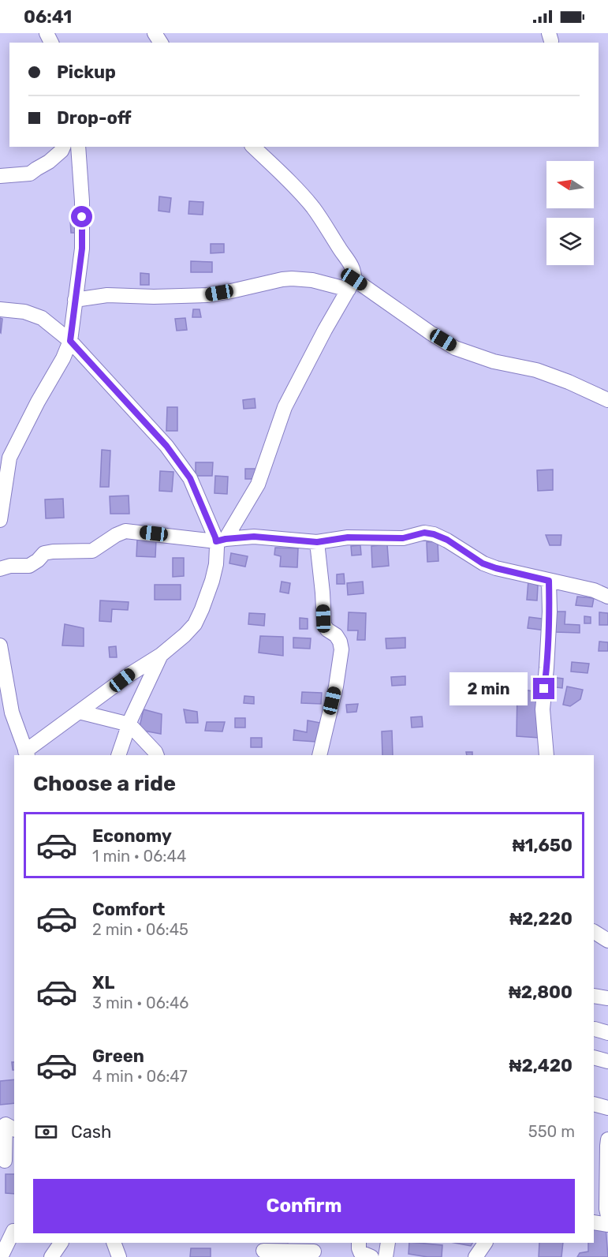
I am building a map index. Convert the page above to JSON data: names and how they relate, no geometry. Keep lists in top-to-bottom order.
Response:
{
  "north": "left",
  "page": {
    "status": "06:41",
    "banner": ["Pickup", "Drop-off"],
    "bubble": "2 min",
    "heading": "Choose a ride",
    "list": [
      {
        "name": "Economy",
        "note": "1 min · 06:44",
        "value": "₦1,650"
      },
      {
        "name": "Comfort",
        "note": "2 min · 06:45",
        "value": "₦2,220"
      },
      {
        "name": "XL",
        "note": "3 min · 06:46",
        "value": "₦2,800"
      },
      {
        "name": "Green",
        "note": "4 min · 06:47",
        "value": "₦2,420"
      }
    ],
    "pay": ["Cash", "550 m"],
    "buttons": "Confirm"
  }
}
